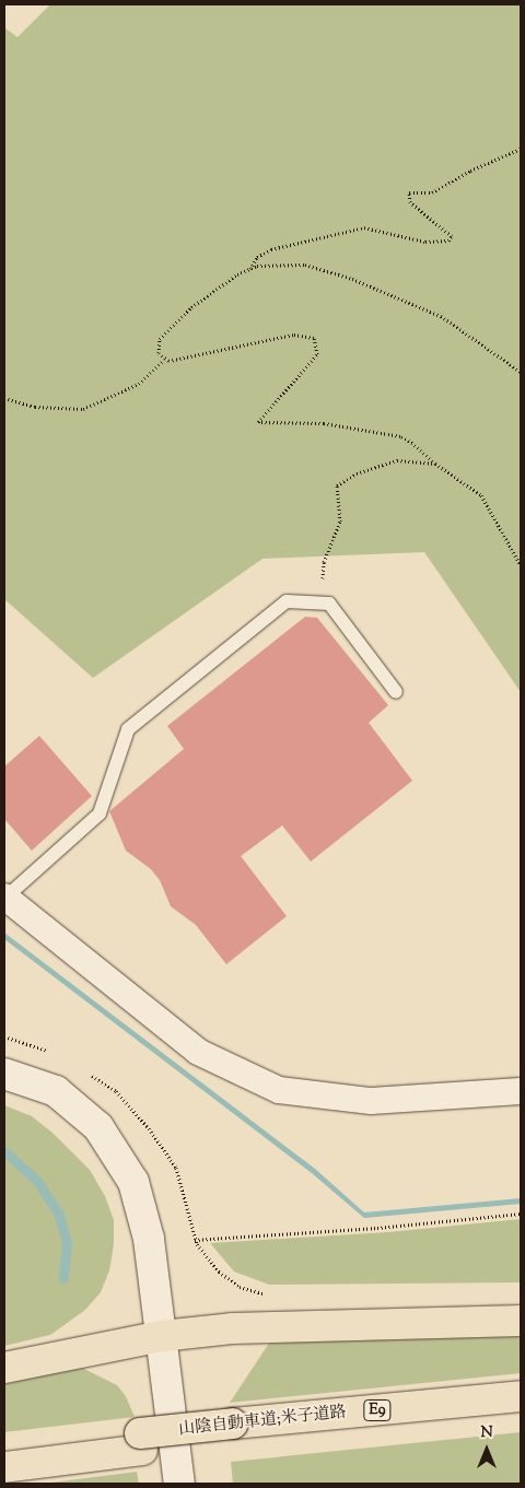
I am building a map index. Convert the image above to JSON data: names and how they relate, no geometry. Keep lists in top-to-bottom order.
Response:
{
  "streets": {
    "highway": ["E9", "山陰自動車道;米子道路"]
  },
  "north": "top"
}
